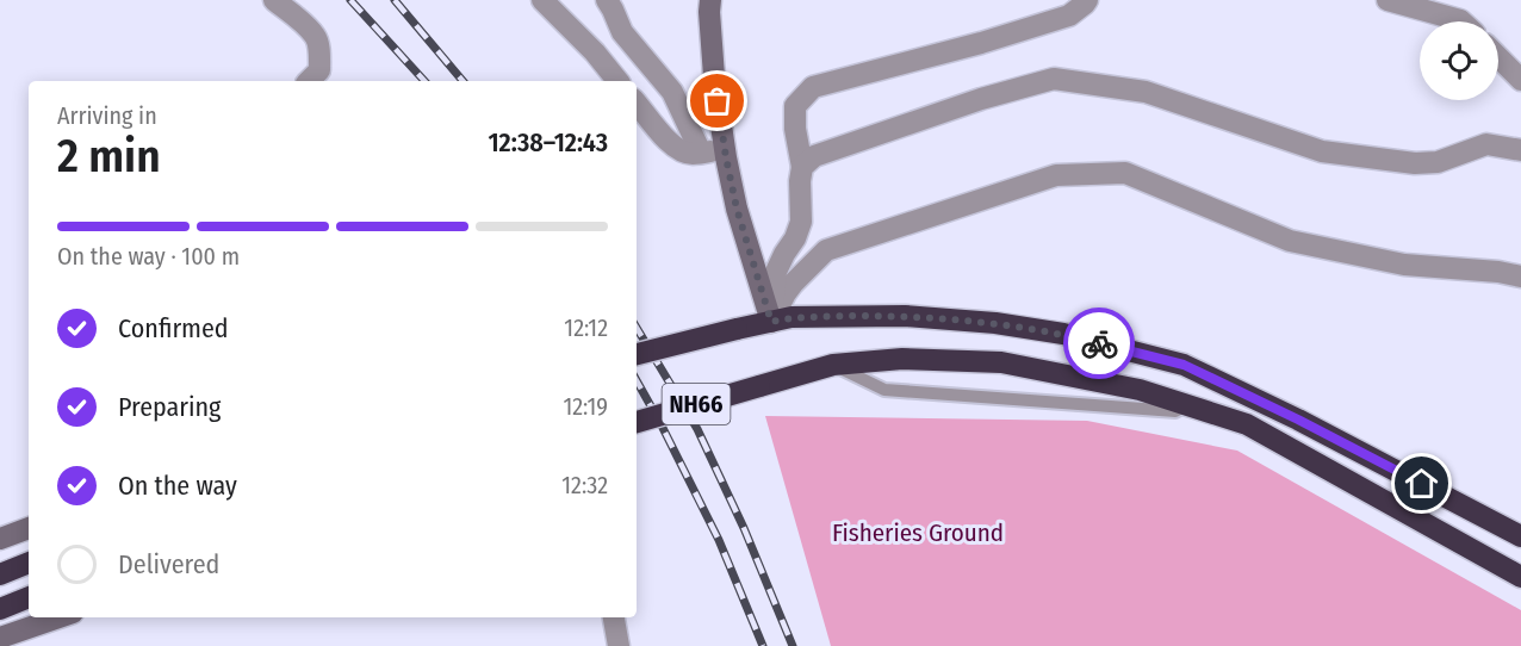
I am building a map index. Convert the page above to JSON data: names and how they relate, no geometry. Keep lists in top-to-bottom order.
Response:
{
  "streets": {
    "highway": ["NH66"]
  },
  "parks": ["Fisheries Ground"],
  "page": {
    "heading": ["2 min", "Arriving in", "12:38–12:43"],
    "bar": "On the way · 100 m",
    "list": [
      ["Confirmed", "12:12"],
      ["Preparing", "12:19"],
      ["On the way", "12:32"],
      "Delivered"
    ]
  }
}
